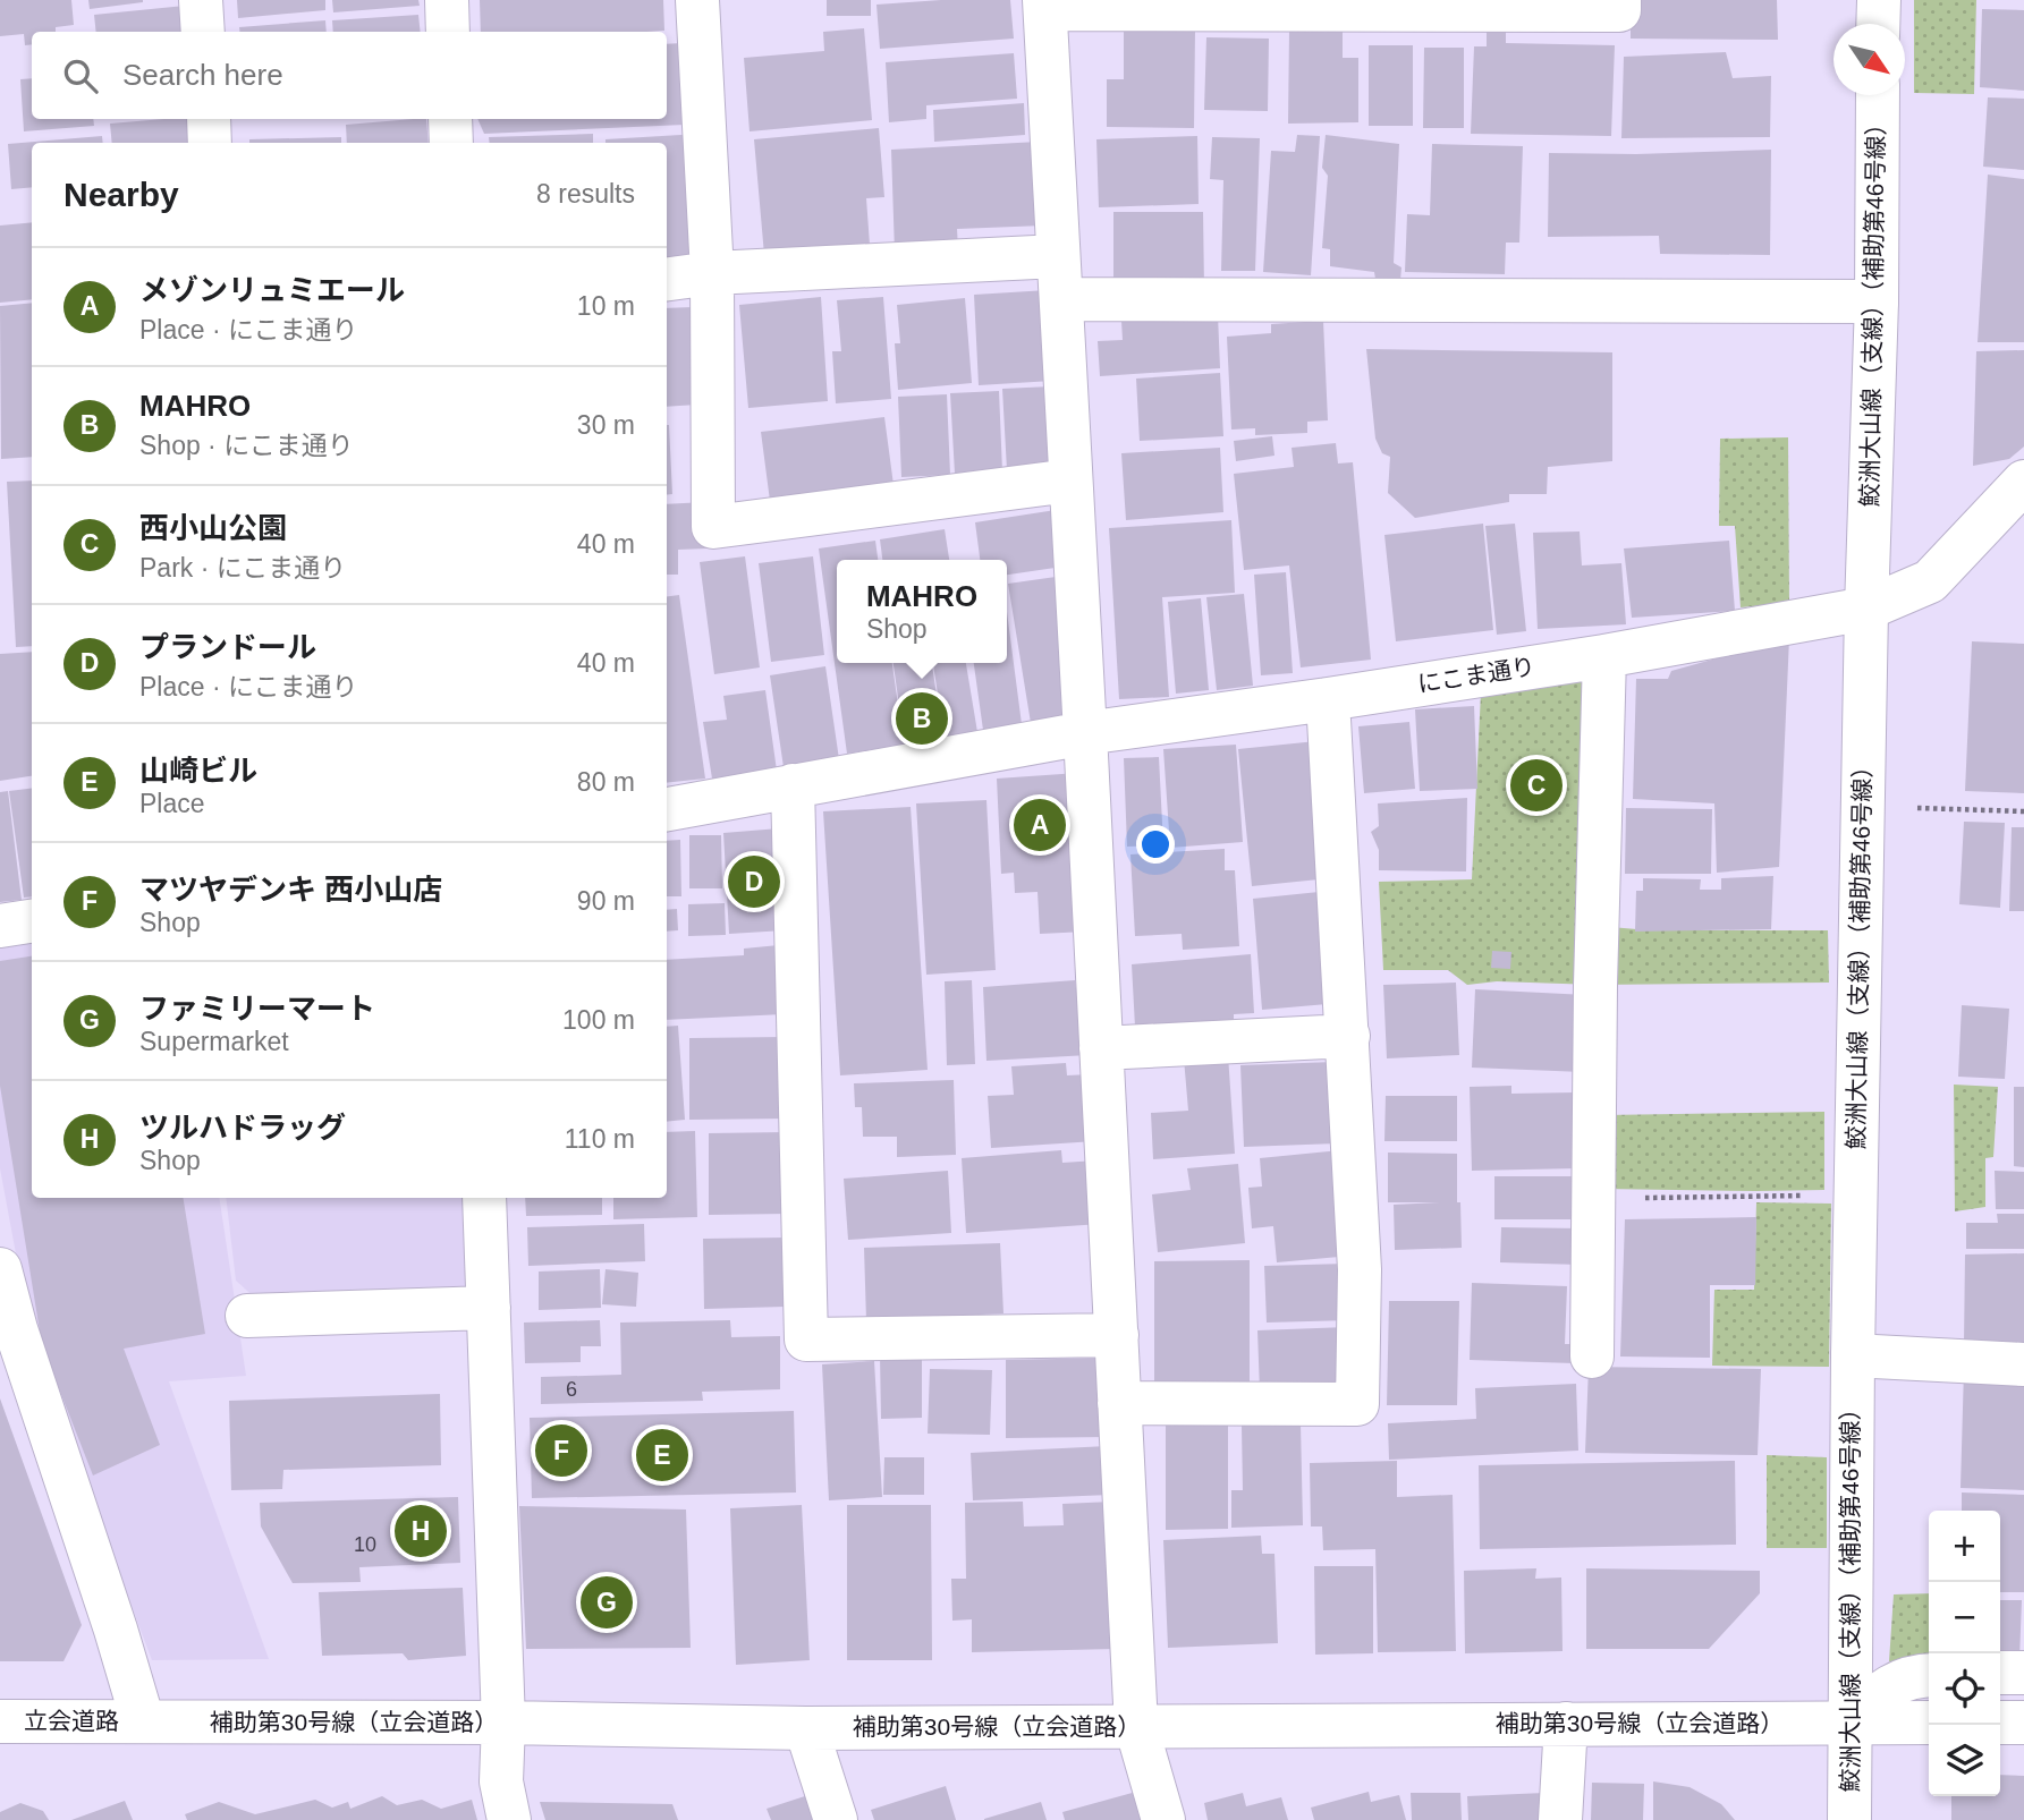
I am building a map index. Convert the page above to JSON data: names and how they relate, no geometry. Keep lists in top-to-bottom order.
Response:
{
  "streets": {
    "street": [
      "鮫洲大山線（支線）（補助第46号線）",
      "にこま通り",
      "立会道路",
      "補助第30号線（立会道路）"
    ]
  },
  "crossings": [
    ["鮫洲大山線（支線）（補助第46号線）", "にこま通り"],
    ["鮫洲大山線（支線）（補助第46号線）", "補助第30号線（立会道路）"],
    ["立会道路", "補助第30号線（立会道路）"]
  ],
  "house_numbers": ["6", "10"],
  "north": "bottom right",
  "page": {
    "search": "Search here",
    "heading": ["Nearby", "8 results"],
    "list": [
      {
        "mark": "A",
        "name": "メゾンリュミエール",
        "note": "Place · にこま通り",
        "value": "10 m"
      },
      {
        "mark": "B",
        "name": "MAHRO",
        "note": "Shop · にこま通り",
        "value": "30 m"
      },
      {
        "mark": "C",
        "name": "西小山公園",
        "note": "Park · にこま通り",
        "value": "40 m"
      },
      {
        "mark": "D",
        "name": "プランドール",
        "note": "Place · にこま通り",
        "value": "40 m"
      },
      {
        "mark": "E",
        "name": "山崎ビル",
        "note": "Place",
        "value": "80 m"
      },
      {
        "mark": "F",
        "name": "マツヤデンキ 西小山店",
        "note": "Shop",
        "value": "90 m"
      },
      {
        "mark": "G",
        "name": "ファミリーマート",
        "note": "Supermarket",
        "value": "100 m"
      },
      {
        "mark": "H",
        "name": "ツルハドラッグ",
        "note": "Shop",
        "value": "110 m"
      }
    ],
    "popup": ["MAHRO", "Shop"],
    "pins": [
      "B",
      "C",
      "A",
      "D",
      "F",
      "E",
      "H",
      "G"
    ],
    "map_buttons": ["+", "−"]
  }
}
